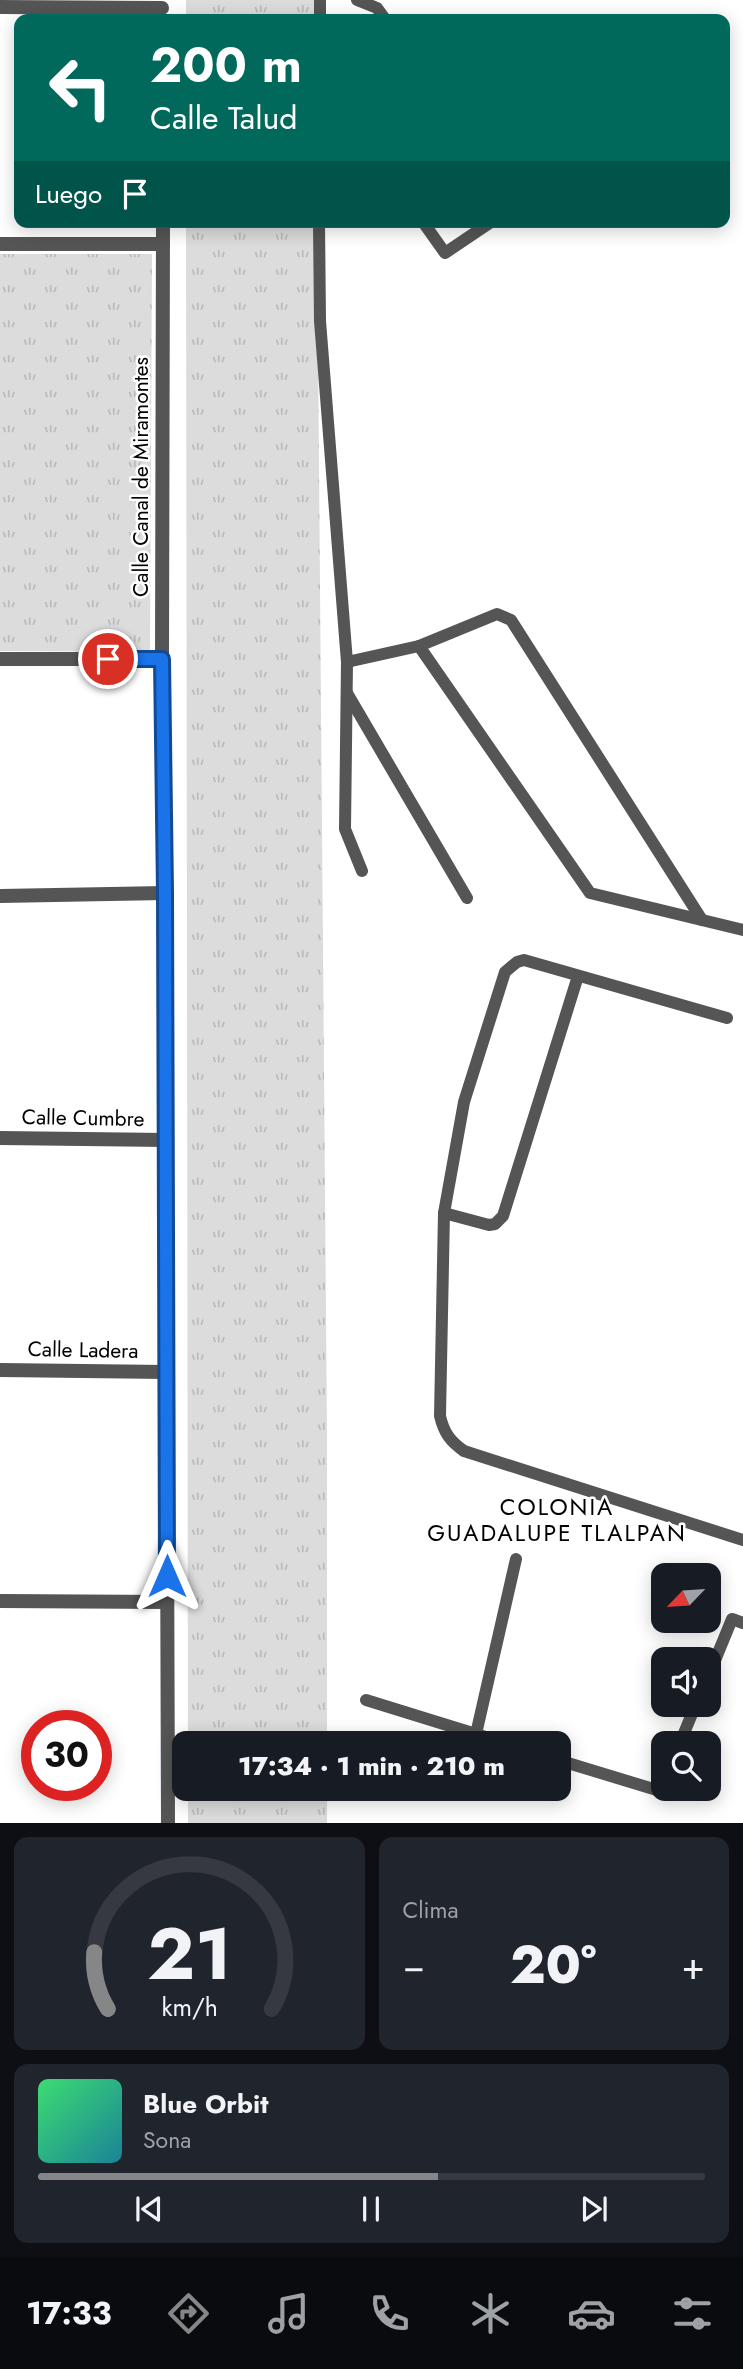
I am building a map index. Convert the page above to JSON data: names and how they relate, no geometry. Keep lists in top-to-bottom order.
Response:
{
  "streets": {
    "street": ["Calle Canal de Miramontes", "Calle Cumbre", "Calle Ladera"]
  },
  "crossings": [
    ["Calle Canal de Miramontes", "Calle Cumbre"],
    ["Calle Canal de Miramontes", "Calle Ladera"]
  ],
  "districts": ["COLONIA GUADALUPE TLALPAN"],
  "north": "bottom left",
  "page": {
    "turn": ["200 m", "Calle Talud"],
    "then": "Luego",
    "limit": "30",
    "trip": "17:34 · 1 min · 210 m",
    "tile": "Clima",
    "heat": ["−", "20°", "+"],
    "song": ["Blue Orbit", "Sona"],
    "tabs": "17:33",
    "gauge": ["21", "km/h"]
  }
}
